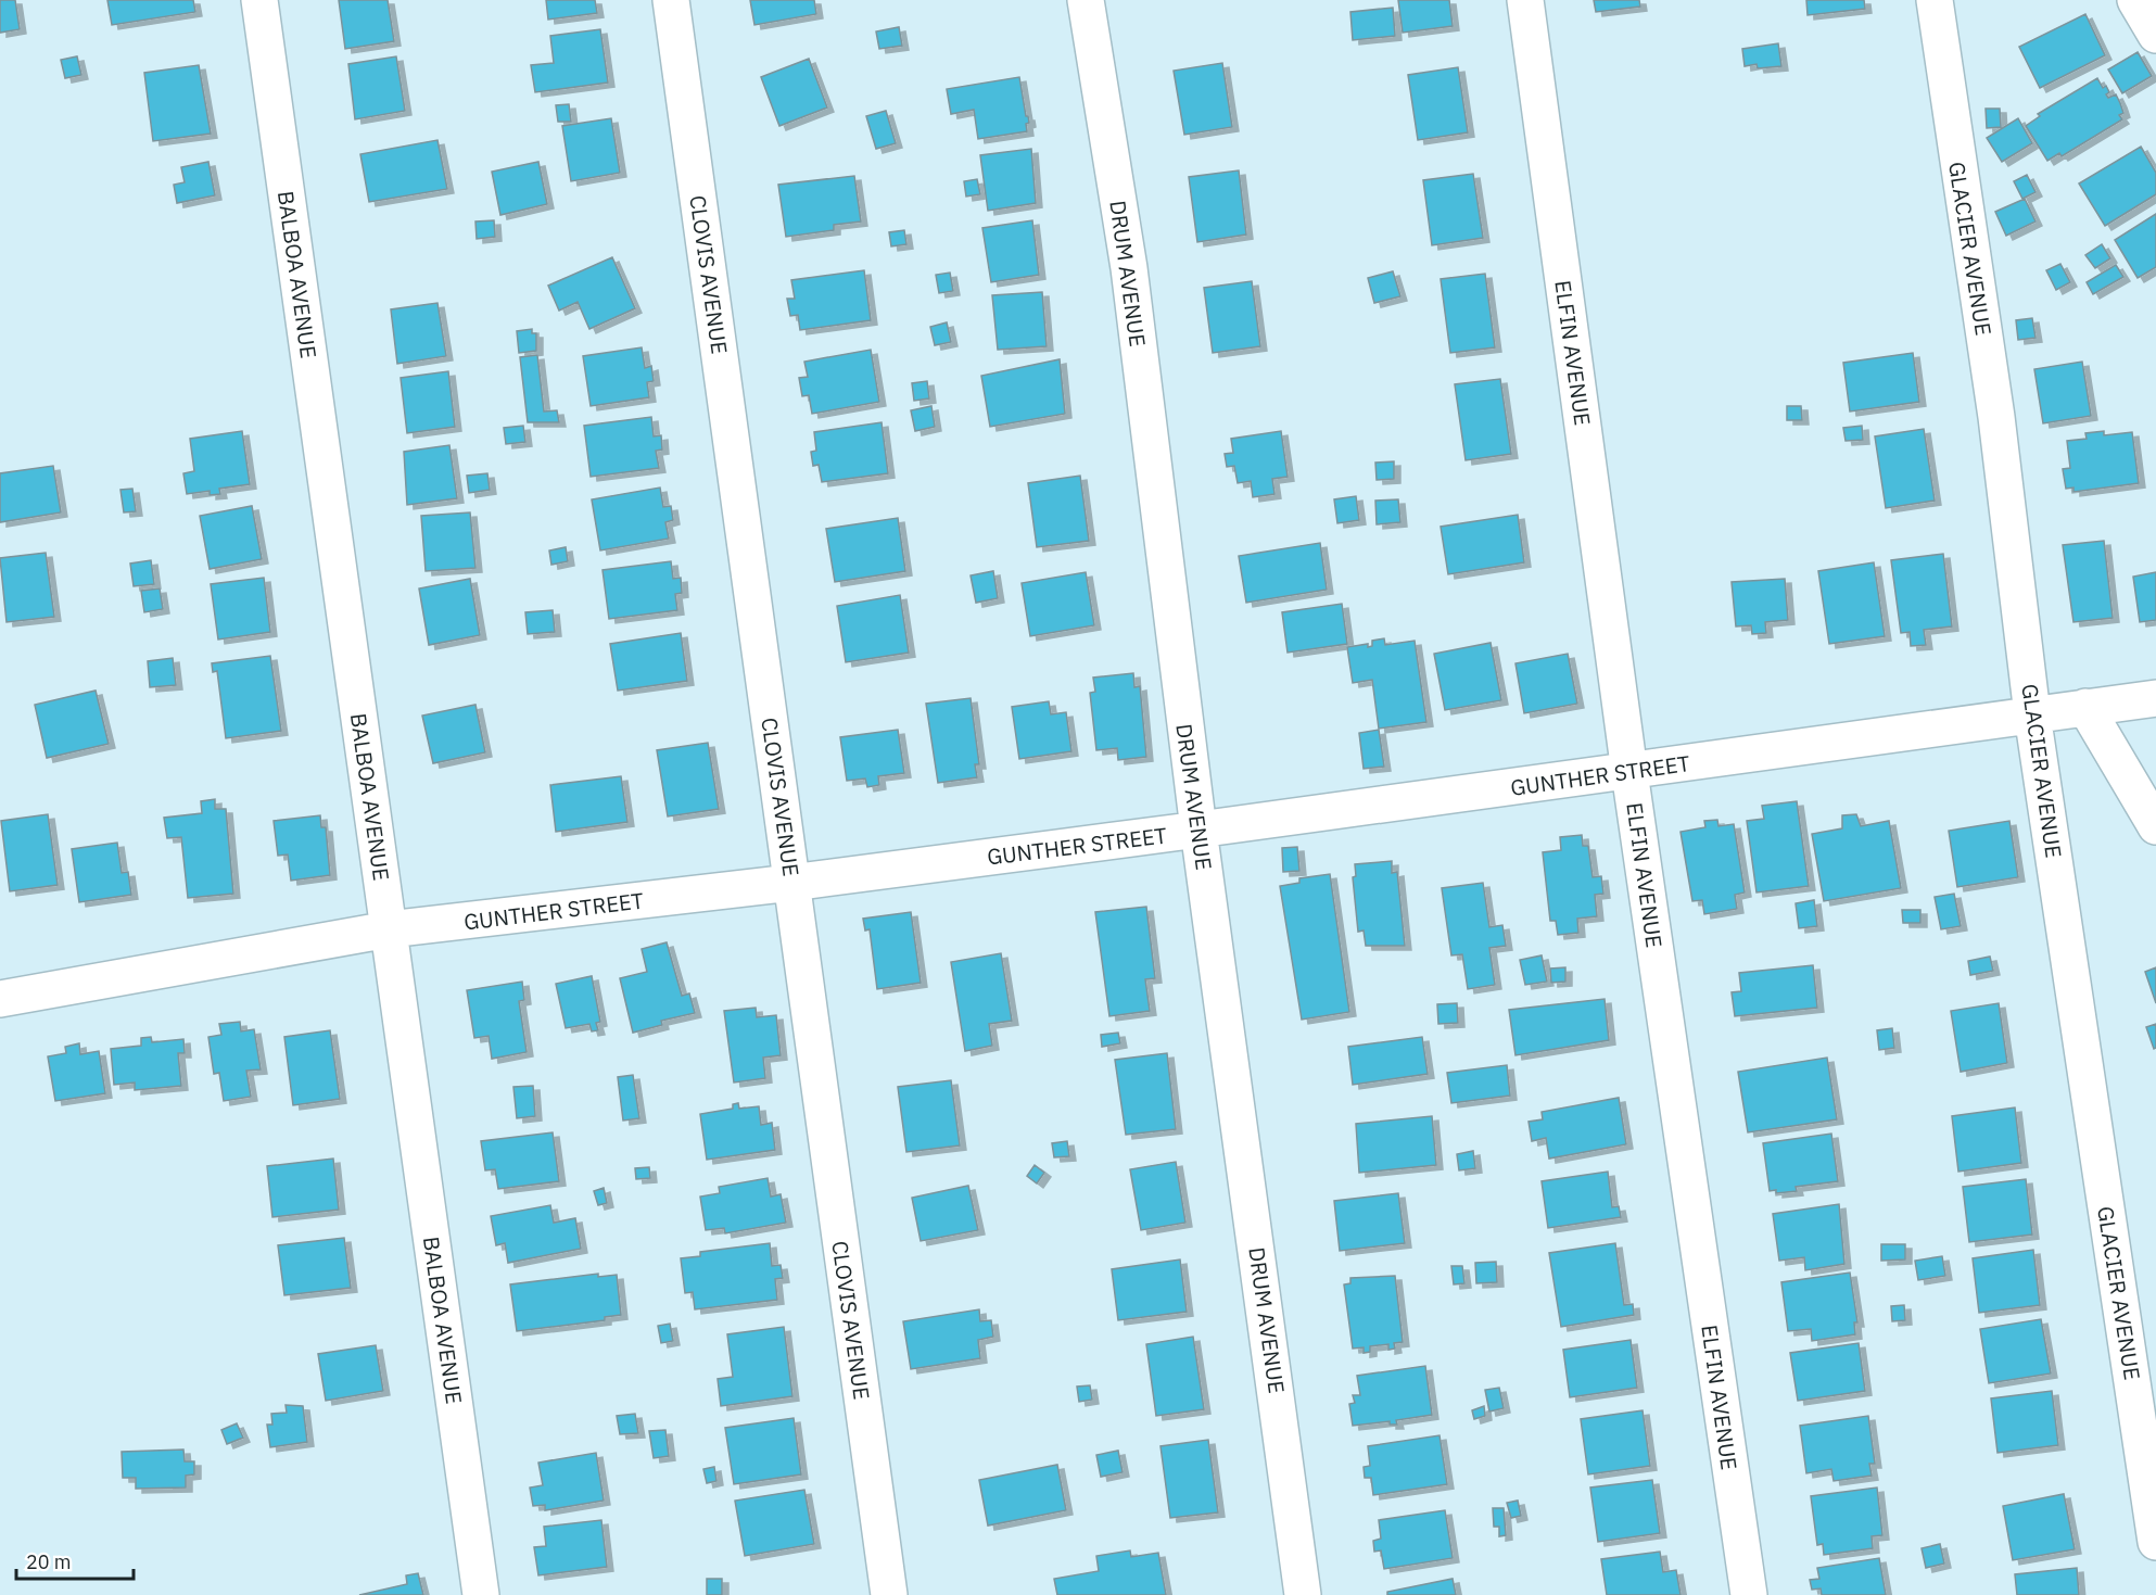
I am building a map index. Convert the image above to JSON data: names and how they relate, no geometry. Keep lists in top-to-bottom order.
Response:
{
  "streets": {
    "street": [
      "GLACIER AVENUE",
      "DRUM AVENUE",
      "BALBOA AVENUE",
      "CLOVIS AVENUE",
      "ELFIN AVENUE",
      "GUNTHER STREET"
    ]
  },
  "crossings": [
    ["GLACIER AVENUE", "GUNTHER STREET"],
    ["DRUM AVENUE", "GUNTHER STREET"],
    ["BALBOA AVENUE", "GUNTHER STREET"],
    ["CLOVIS AVENUE", "GUNTHER STREET"],
    ["ELFIN AVENUE", "GUNTHER STREET"]
  ],
  "scale_bar": "20 m"
}
